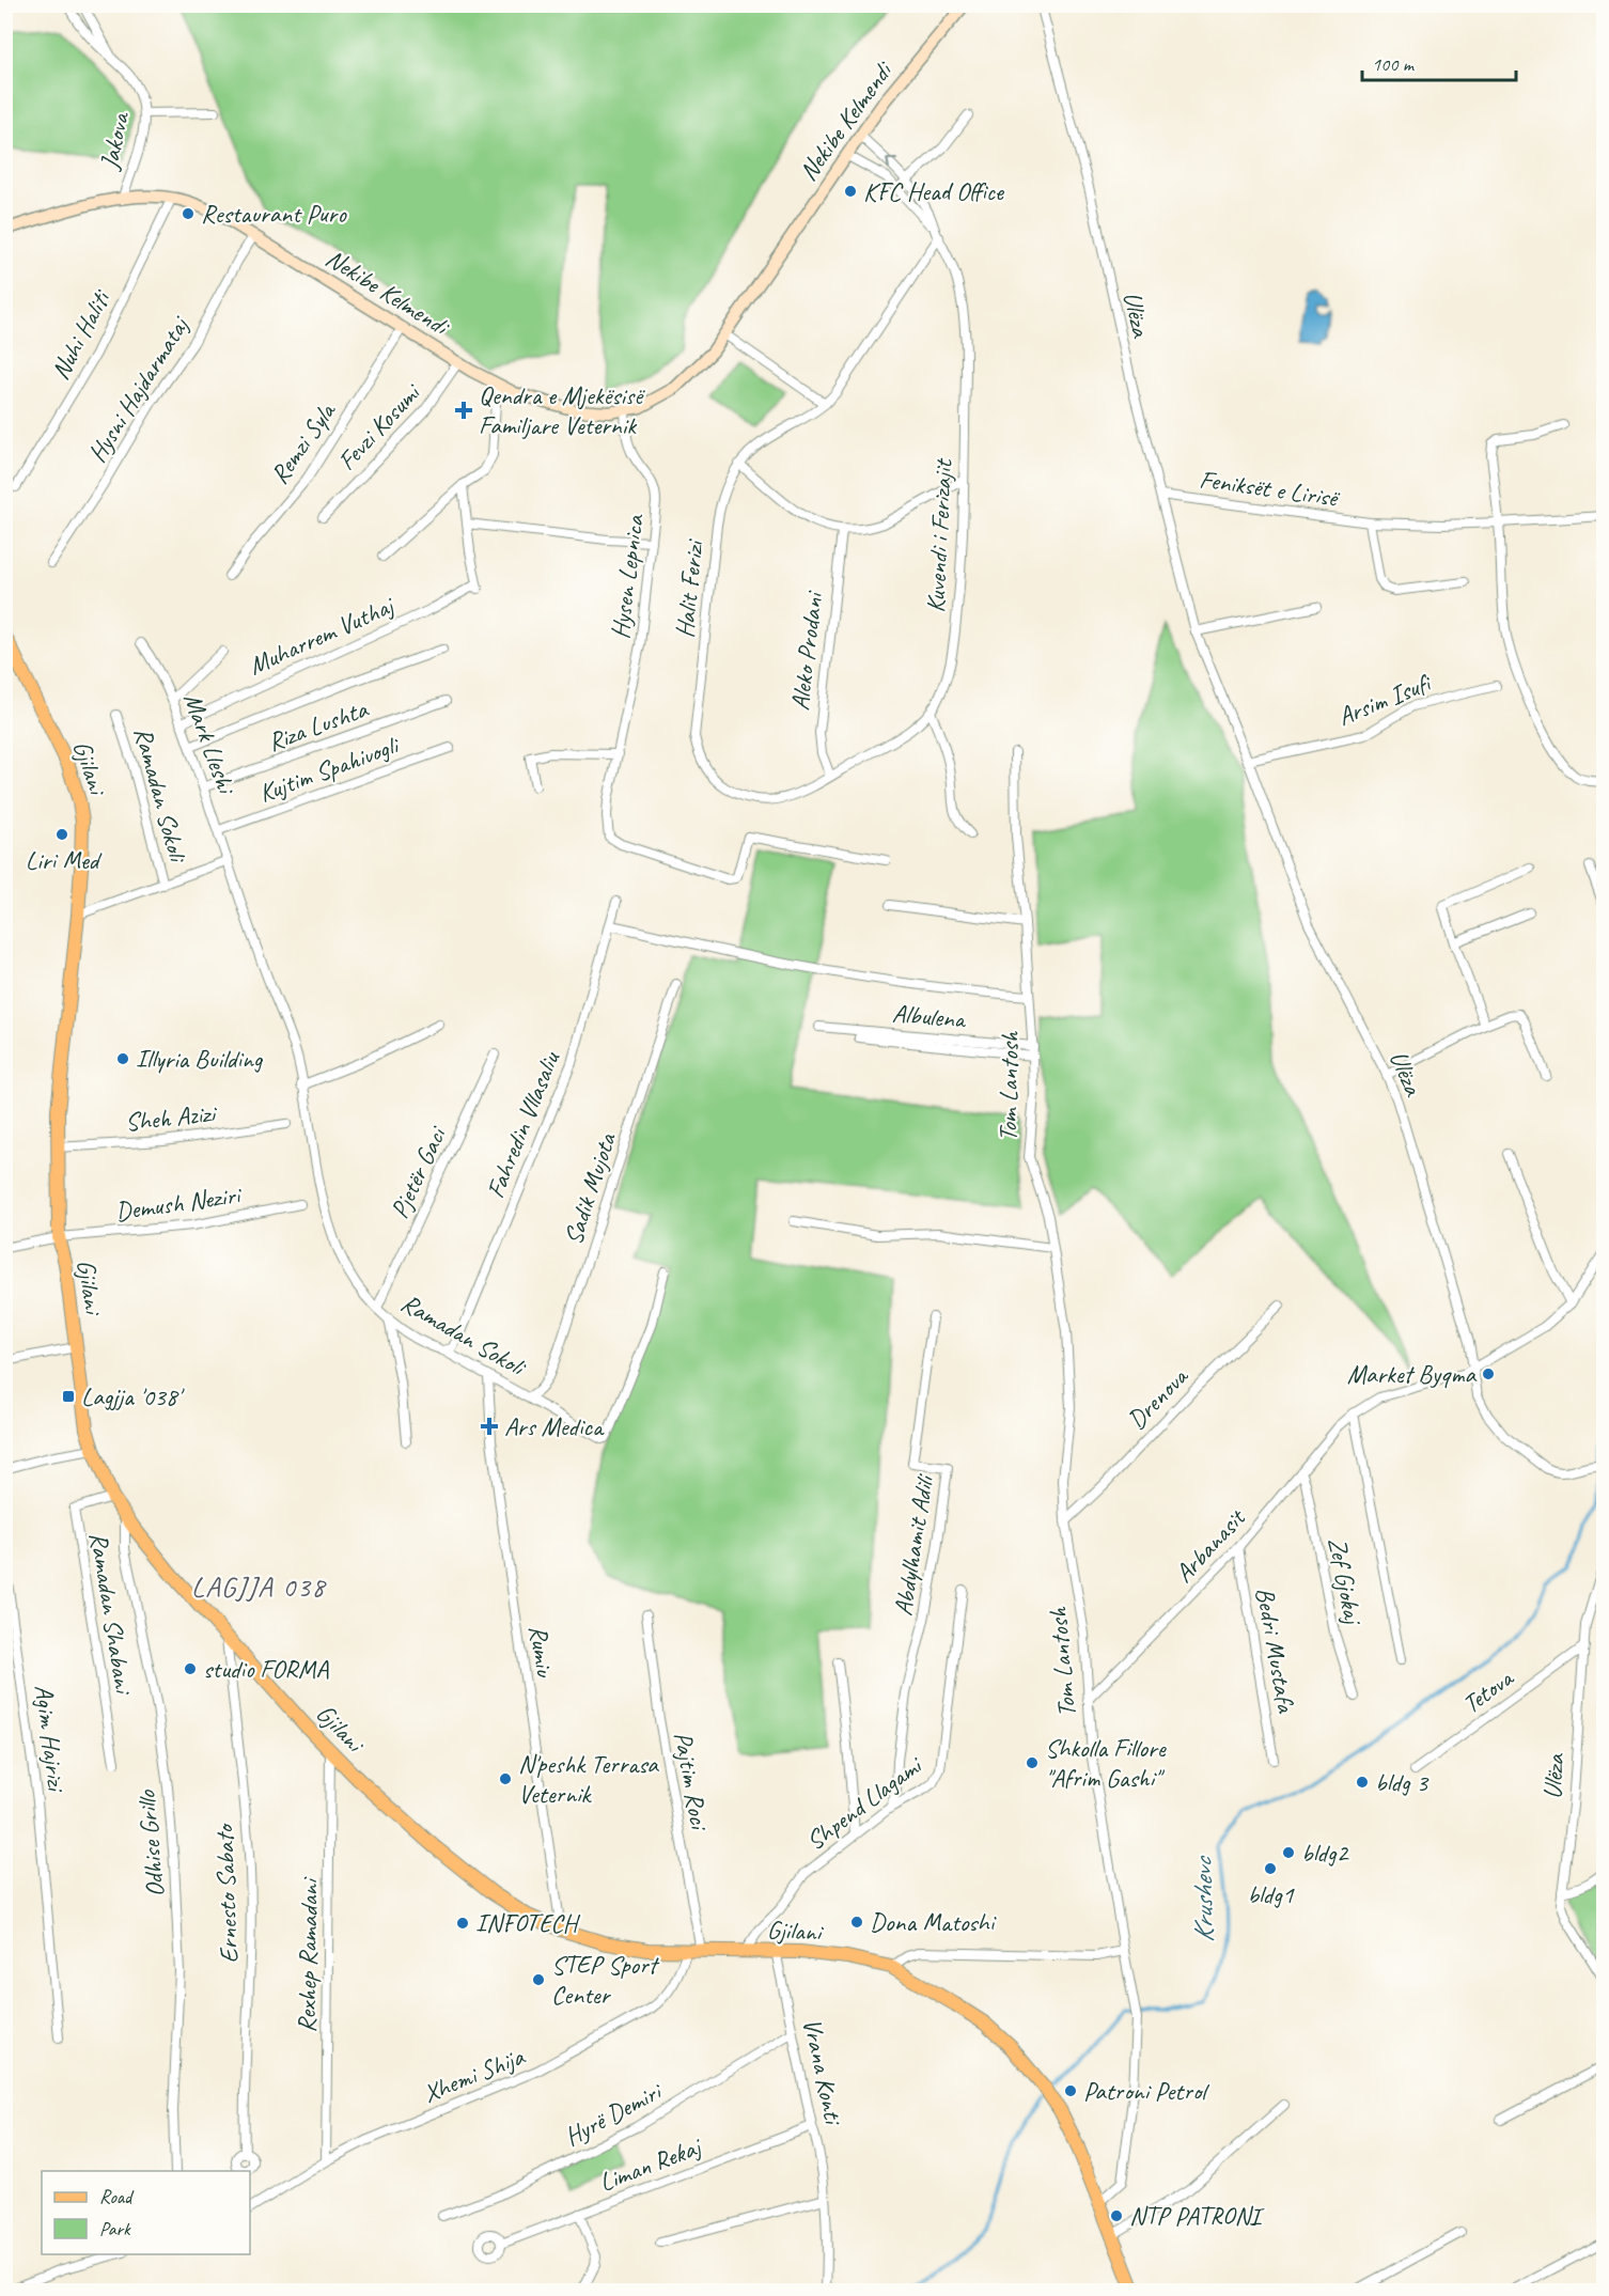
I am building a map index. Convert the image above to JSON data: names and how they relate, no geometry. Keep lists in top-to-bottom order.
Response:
{
  "streets": {
    "main road": ["Gjilani"],
    "street": [
      "Nekibe Kelmendi",
      "Jakova",
      "Ulëza",
      "Nuhi Haliti",
      "Hysni Hajdarmataj",
      "Fevzi Kosumi",
      "Remzi Syla",
      "Feniksët e Lirisë",
      "Kuvendi i Ferizajit",
      "Hysen Lepnica",
      "Halit Ferizi",
      "Muharrem Vuthaj",
      "Aleko Prodani",
      "Arsim Isufi",
      "Riza Lushta",
      "Mark Lleshi",
      "Kujtim Spahivogli",
      "Ramadan Sokoli",
      "Albulena",
      "Tom Lantosh",
      "Sheh Azizi",
      "Fahredin Vllasaliu",
      "Pjetër Gaci",
      "Sadik Mujota",
      "Demush Neziri",
      "Drenova",
      "Abdylhamit Adili",
      "Arbanasit",
      "Zef Gjokaj",
      "Ramadan Shabani",
      "Bedri Mustafa",
      "Rumiu",
      "Tetova",
      "Agim Hajrizi",
      "Pajtim Roci",
      "Shpend Llagami",
      "Odhise Grillo",
      "Ernesto Sabato",
      "Rexhep Ramadani",
      "Vrana Konti",
      "Xhemi Shija",
      "Hyrë Demiri",
      "Liman Rekaj"
    ]
  },
  "crossings": [
    ["Nekibe Kelmendi", "Jakova"],
    ["Nekibe Kelmendi", "Nuhi Haliti"],
    ["Nekibe Kelmendi", "Hysni Hajdarmataj"],
    ["Nekibe Kelmendi", "Fevzi Kosumi"],
    ["Nekibe Kelmendi", "Remzi Syla"],
    ["Nekibe Kelmendi", "Hysen Lepnica"],
    ["Ulëza", "Feniksët e Lirisë"],
    ["Ulëza", "Arsim Isufi"],
    ["Ulëza", "Arbanasit"],
    ["Ulëza", "Tetova"],
    ["Kuvendi i Ferizajit", "Halit Ferizi"],
    ["Halit Ferizi", "Aleko Prodani"],
    ["Muharrem Vuthaj", "Mark Lleshi"],
    ["Riza Lushta", "Mark Lleshi"],
    ["Mark Lleshi", "Kujtim Spahivogli"],
    ["Mark Lleshi", "Ramadan Sokoli"],
    ["Gjilani", "Ramadan Sokoli"],
    ["Gjilani", "Tom Lantosh"],
    ["Gjilani", "Sheh Azizi"],
    ["Gjilani", "Demush Neziri"],
    ["Gjilani", "Ramadan Shabani"],
    ["Gjilani", "Rumiu"],
    ["Gjilani", "Pajtim Roci"],
    ["Gjilani", "Shpend Llagami"],
    ["Gjilani", "Odhise Grillo"],
    ["Gjilani", "Ernesto Sabato"],
    ["Gjilani", "Rexhep Ramadani"],
    ["Gjilani", "Vrana Konti"],
    ["Gjilani", "Xhemi Shija"],
    ["Ramadan Sokoli", "Fahredin Vllasaliu"],
    ["Ramadan Sokoli", "Pjetër Gaci"],
    ["Ramadan Sokoli", "Sadik Mujota"],
    ["Ramadan Sokoli", "Rumiu"],
    ["Albulena", "Tom Lantosh"],
    ["Tom Lantosh", "Drenova"],
    ["Tom Lantosh", "Arbanasit"],
    ["Abdylhamit Adili", "Shpend Llagami"],
    ["Arbanasit", "Zef Gjokaj"],
    ["Arbanasit", "Bedri Mustafa"],
    ["Pajtim Roci", "Xhemi Shija"],
    ["Rexhep Ramadani", "Xhemi Shija"],
    ["Vrana Konti", "Hyrë Demiri"],
    ["Vrana Konti", "Liman Rekaj"]
  ],
  "districts": ["LAGJJA 038"],
  "water": ["Krushevc"],
  "places": {
    "other": [
      "KFC Head Office",
      "Restaurant Puro",
      "Liri Med",
      "Illyria Building",
      "Market Byqma",
      "studio FORMA",
      "Shkolla Fillore \"Afrim Gashi\"",
      "N'peshk Terrasa Veternik",
      "bldg 3",
      "bldg2",
      "bldg1",
      "Dona Matoshi",
      "INFOTECH",
      "STEP Sport Center",
      "Patroni Petrol",
      "NTP PATRONI"
    ],
    "health": ["Qendra e Mjekësisë Familjare Veternik", "Ars Medica"],
    "transit": ["Lagjja '038'"]
  },
  "legend": ["Road", "Park"],
  "scale_bar": "100 m"
}
